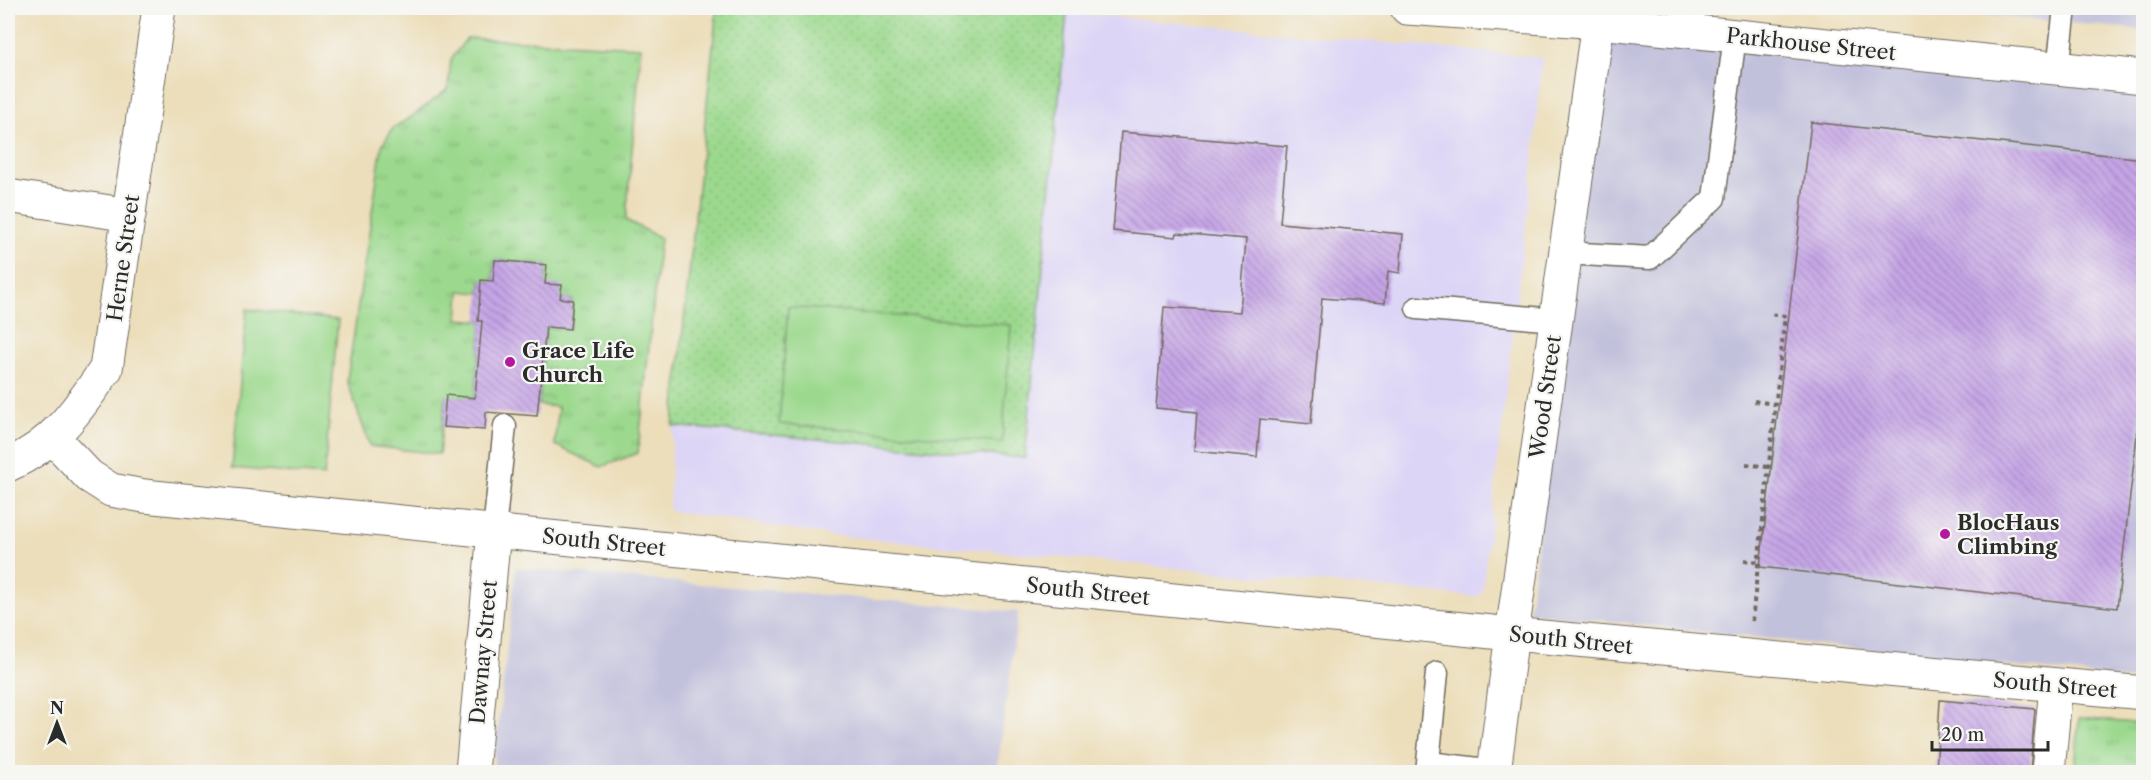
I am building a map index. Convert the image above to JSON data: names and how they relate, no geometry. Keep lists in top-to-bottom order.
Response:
{
  "streets": {
    "street": [
      "Parkhouse Street",
      "Herne Street",
      "Wood Street",
      "South Street",
      "Dawnay Street"
    ]
  },
  "crossings": [
    ["Parkhouse Street", "Wood Street"],
    ["Herne Street", "South Street"],
    ["Wood Street", "South Street"],
    ["South Street", "Dawnay Street"]
  ],
  "places": ["Grace Life Church", "BlocHaus Climbing"],
  "scale_bar": "20 m",
  "north": "top"
}
